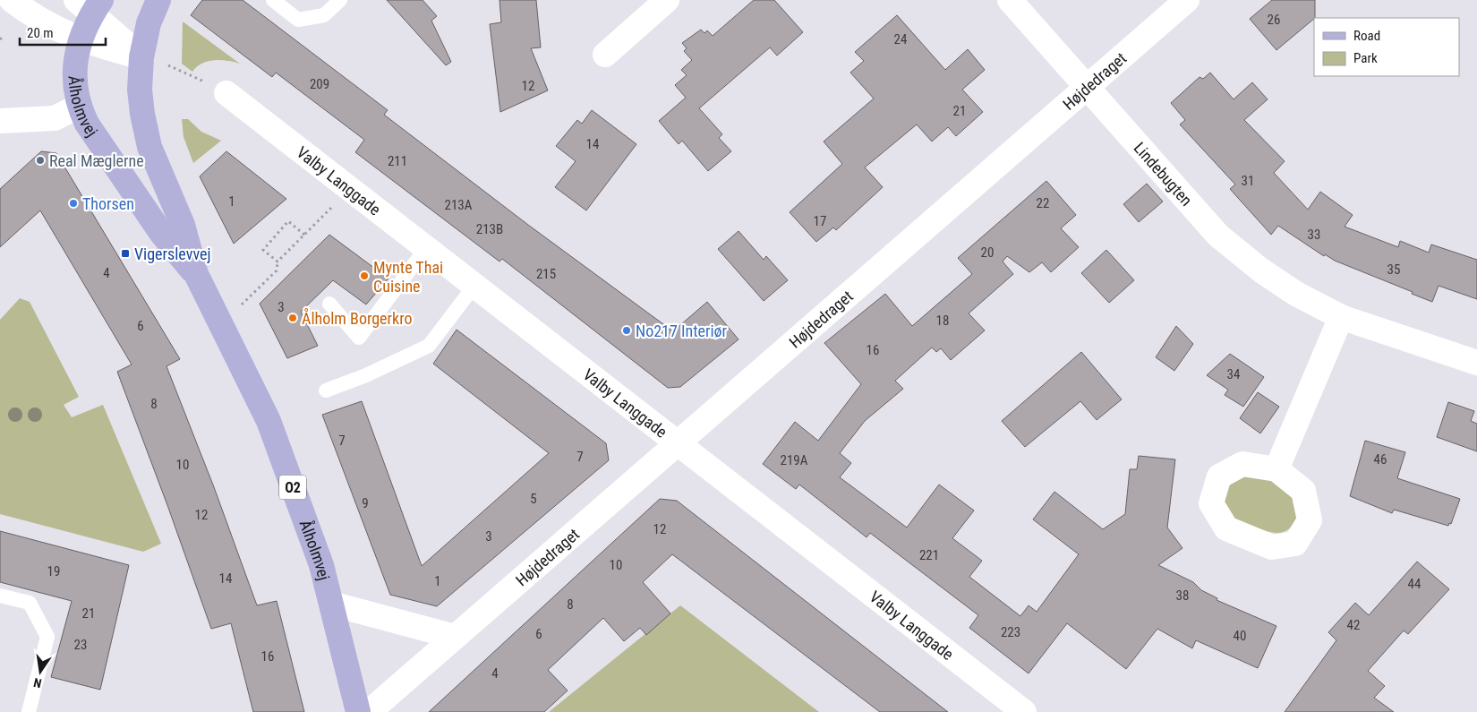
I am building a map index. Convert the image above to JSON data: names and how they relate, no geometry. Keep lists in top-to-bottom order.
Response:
{
  "streets": {
    "main road": ["Ålholmvej", "O2"],
    "street": ["Højdedraget", "Lindebugten", "Valby Langgade"]
  },
  "crossings": [
    ["Højdedraget", "Lindebugten"],
    ["Højdedraget", "Valby Langgade"],
    ["Ålholmvej", "O2"]
  ],
  "places": {
    "other": [
      "Real Mæglerne",
      "Thorsen",
      "Mynte Thai Cuisine",
      "Ålholm Borgerkro",
      "No217 Interiør"
    ],
    "transit": ["Vigerslevvej"]
  },
  "house_numbers": [
    "26",
    "24",
    "209",
    "12",
    "21",
    "14",
    "211",
    "31",
    "1",
    "22",
    "213A",
    "17",
    "213B",
    "33",
    "20",
    "35",
    "4",
    "215",
    "3",
    "18",
    "6",
    "16",
    "34",
    "8",
    "7",
    "7",
    "46",
    "219A",
    "10",
    "5",
    "9",
    "12",
    "12",
    "3",
    "221",
    "10",
    "19",
    "14",
    "1",
    "44",
    "38",
    "8",
    "21",
    "42",
    "223",
    "6",
    "40",
    "23",
    "16",
    "4"
  ],
  "legend": ["Road", "Park"],
  "scale_bar": "20 m",
  "north": "bottom"
}
